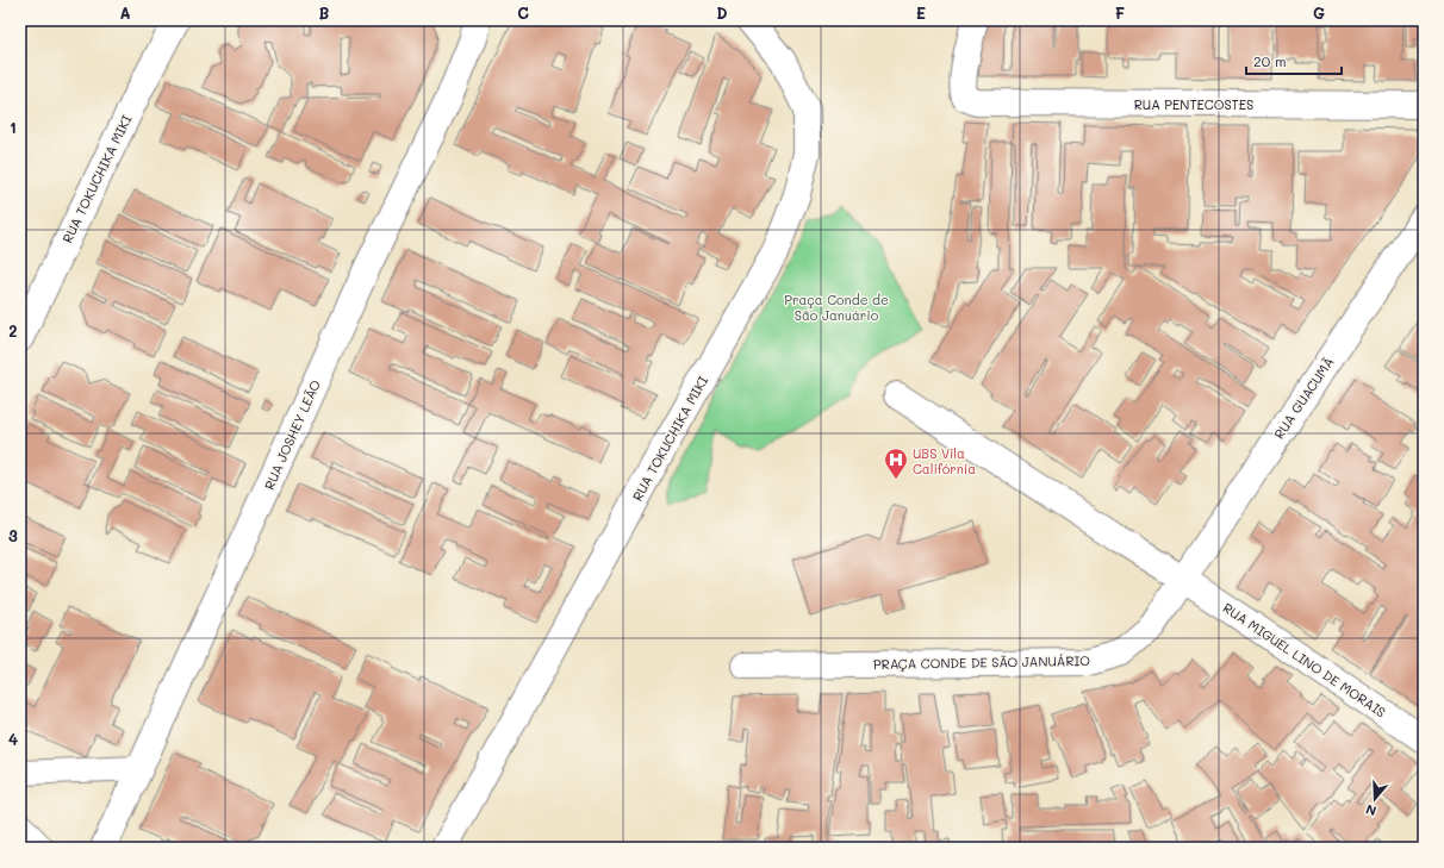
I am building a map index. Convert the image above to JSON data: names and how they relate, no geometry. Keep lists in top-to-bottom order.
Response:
{
  "streets": {
    "street": [
      "RUA PENTECOSTES",
      "RUA TOKUCHIKA MIKI",
      "RUA GUACUMÃ",
      "RUA JOSHEY LEÃO",
      "RUA MIGUEL LINO DE MORAIS",
      "PRAÇA CONDE DE SÃO JANUÁRIO"
    ]
  },
  "crossings": [
    ["RUA GUACUMÃ", "RUA MIGUEL LINO DE MORAIS"],
    ["RUA GUACUMÃ", "PRAÇA CONDE DE SÃO JANUÁRIO"],
    ["RUA MIGUEL LINO DE MORAIS", "PRAÇA CONDE DE SÃO JANUÁRIO"]
  ],
  "parks": ["Praça Conde de São Januário"],
  "places": {
    "hospital": ["UBS Vila Califórnia"]
  },
  "scale_bar": "20 m",
  "north": "bottom",
  "grid": {
    "columns": [
      "A",
      "B",
      "C",
      "D",
      "E",
      "F",
      "G"
    ],
    "rows": [
      "1",
      "2",
      "3",
      "4"
    ]
  }
}
